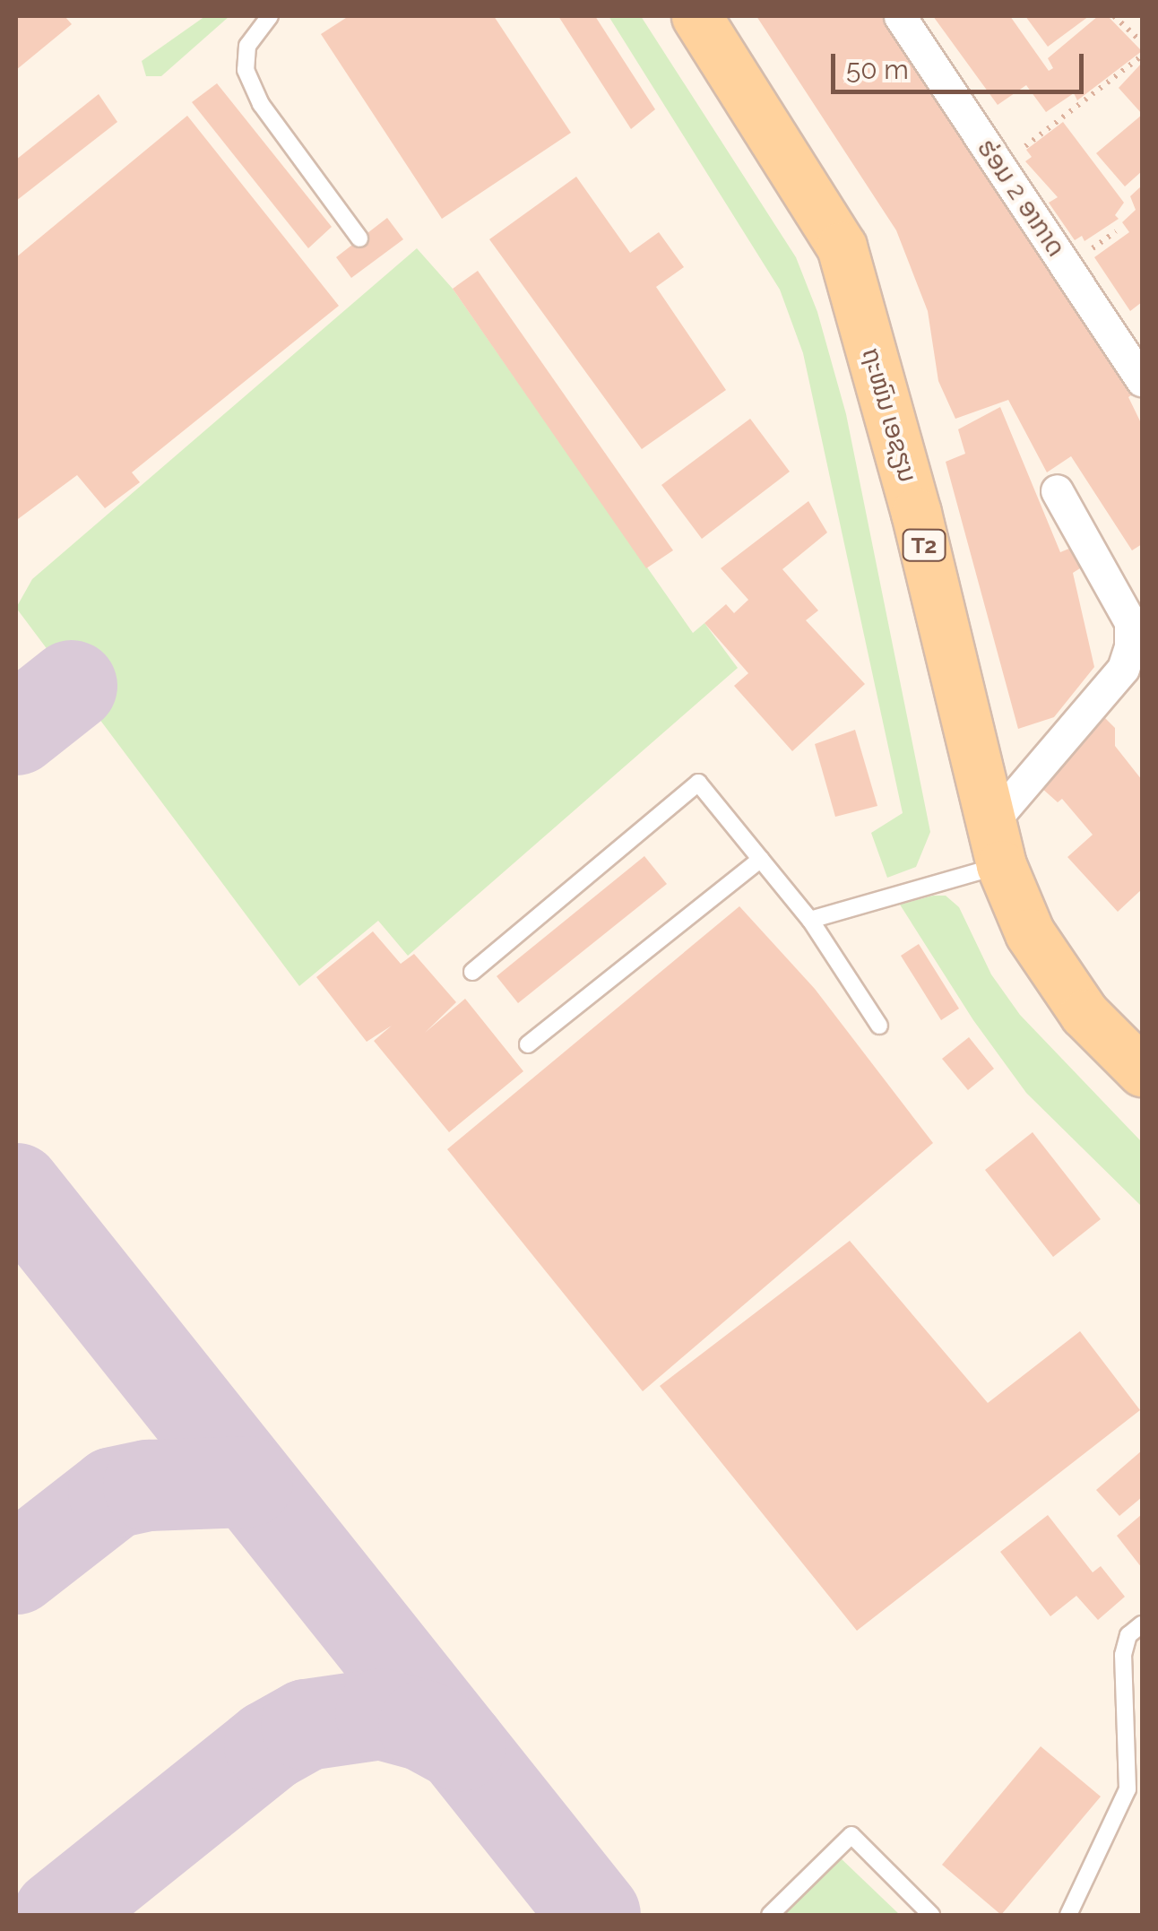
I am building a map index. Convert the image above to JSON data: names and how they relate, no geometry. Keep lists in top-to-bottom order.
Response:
{
  "streets": {
    "main road": ["ຖະໜົນ ເອຊຽນ", "T2"],
    "street": ["ຮ່ອມ 2 ອາກາດ"]
  },
  "scale_bar": "50 m"
}
